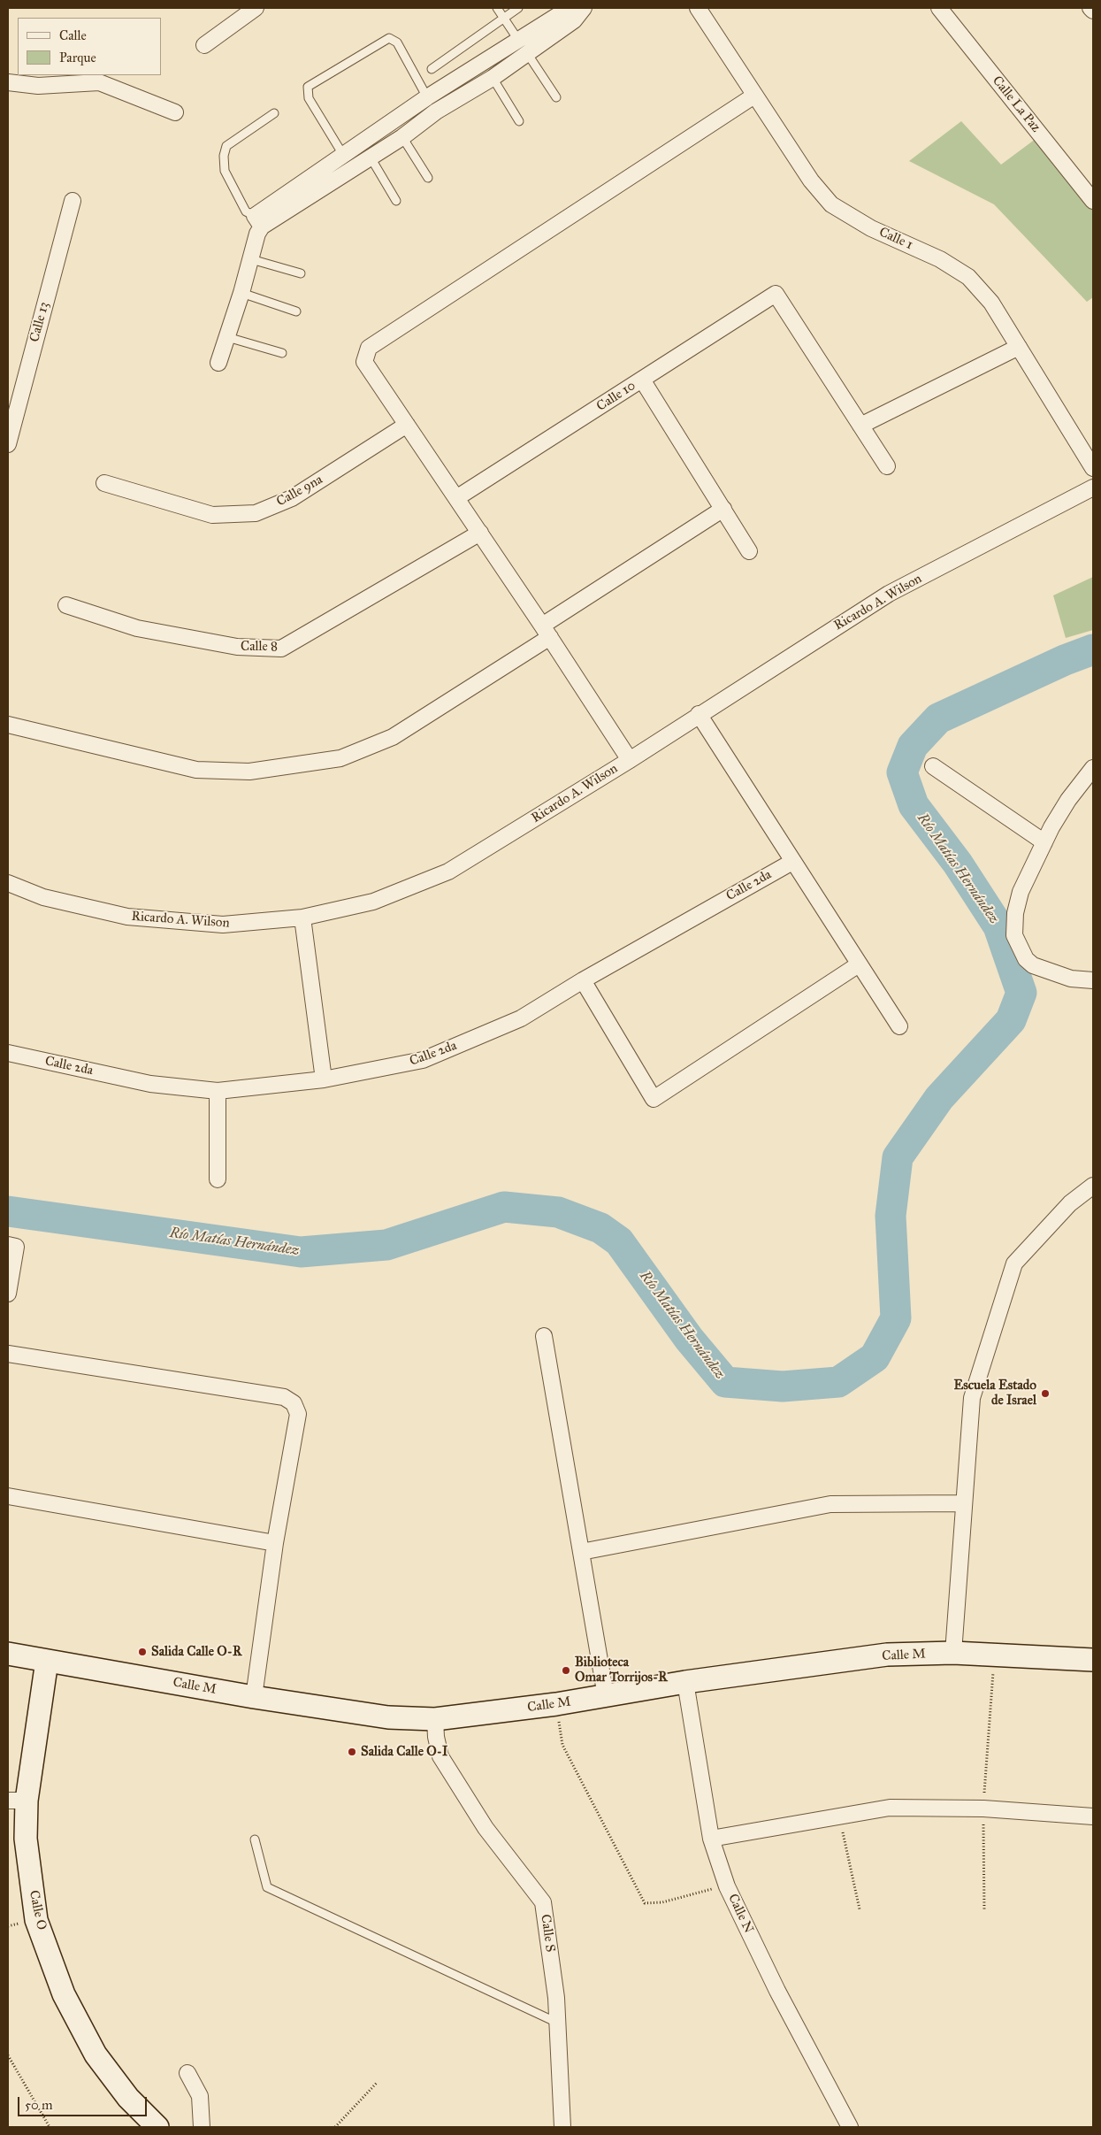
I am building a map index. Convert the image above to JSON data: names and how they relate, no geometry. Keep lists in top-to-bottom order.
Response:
{
  "streets": {
    "street": [
      "Calle La Paz",
      "Calle 1",
      "Calle 13",
      "Calle 10",
      "Calle 9na",
      "Ricardo A. Wilson",
      "Calle 8",
      "Calle 2da",
      "Calle M",
      "Calle O",
      "Calle N",
      "Calle S"
    ]
  },
  "crossings": [
    ["Calle M", "Calle O"],
    ["Calle M", "Calle N"],
    ["Calle M", "Calle S"]
  ],
  "water": ["Río Matías Hernández"],
  "places": [
    "Escuela Estado de Israel",
    "Salida Calle O-R",
    "Biblioteca Omar Torrijos-R",
    "Salida Calle O-I"
  ],
  "legend": ["Calle", "Parque"],
  "scale_bar": "50 m"
}
